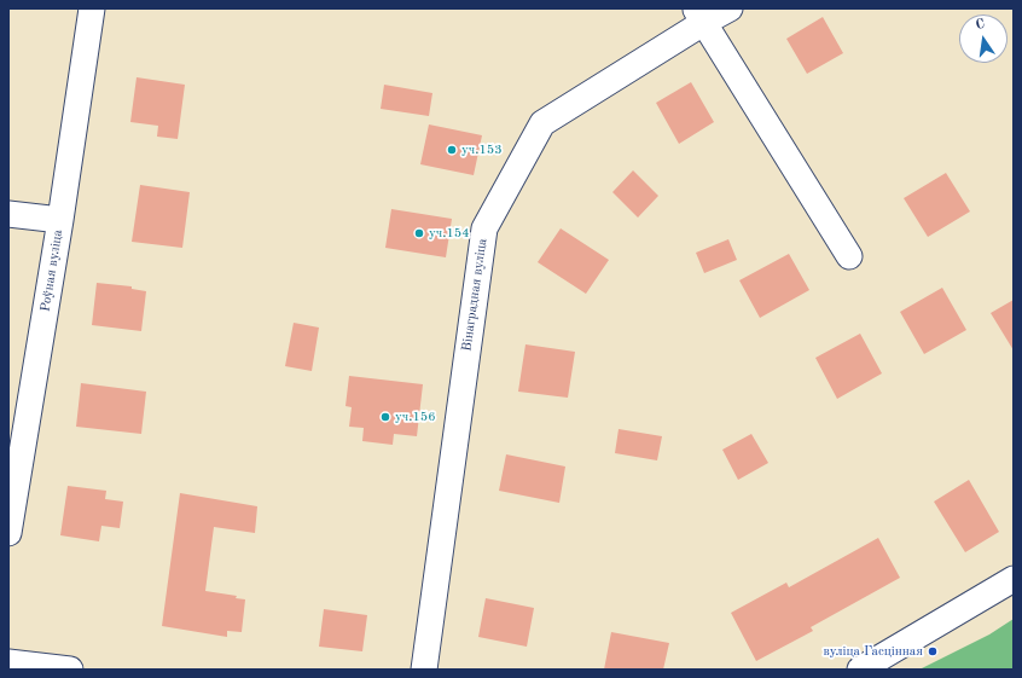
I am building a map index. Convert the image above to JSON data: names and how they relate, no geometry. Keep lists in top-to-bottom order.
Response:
{
  "streets": {
    "street": ["Роўная вуліца", "Вінаградная вуліца"]
  },
  "places": [
    "уч.153",
    "уч.154",
    "уч.156",
    "вуліца Гасцінная"
  ],
  "north": "top"
}
